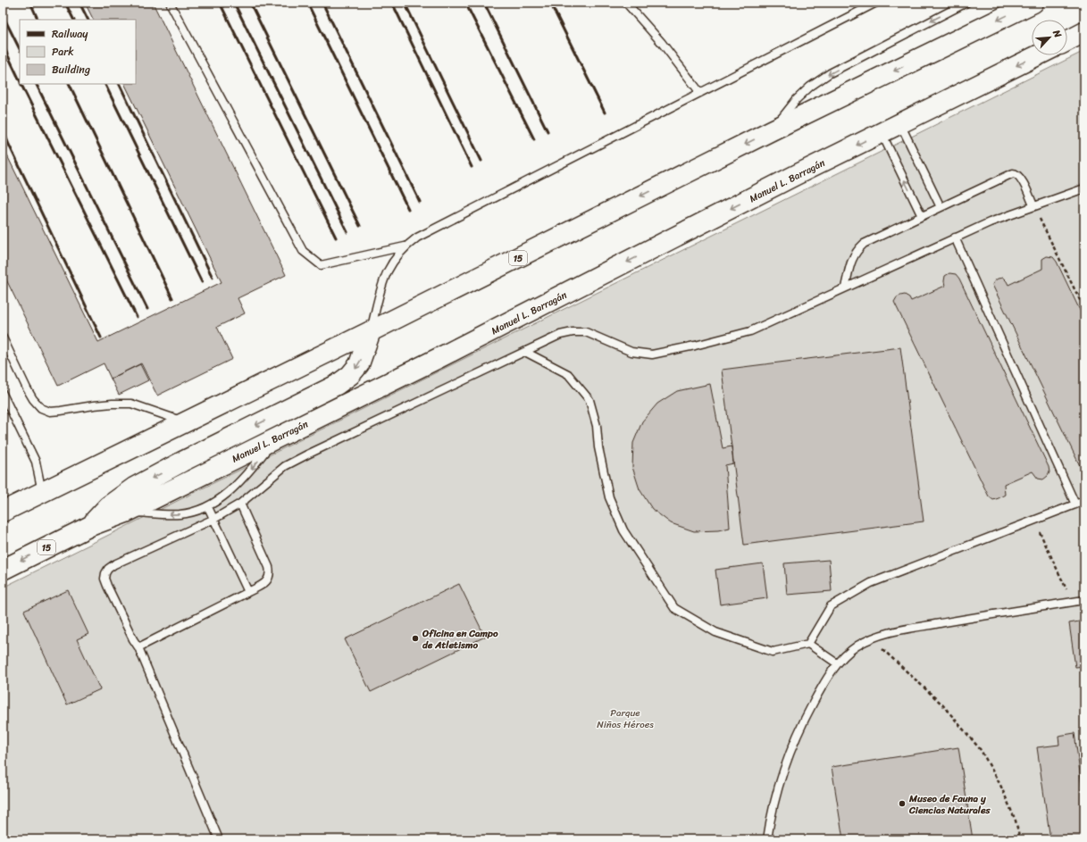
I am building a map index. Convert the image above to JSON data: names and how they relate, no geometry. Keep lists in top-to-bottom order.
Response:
{
  "streets": {
    "highway": ["Manuel L. Barragán", "15"]
  },
  "parks": ["Parque Niños Héroes"],
  "places": ["Oficina en Campo de Atletismo", "Museo de Fauna y Ciencias Naturales"],
  "legend": ["Railway", "Park", "Building"],
  "north": "top right"
}
